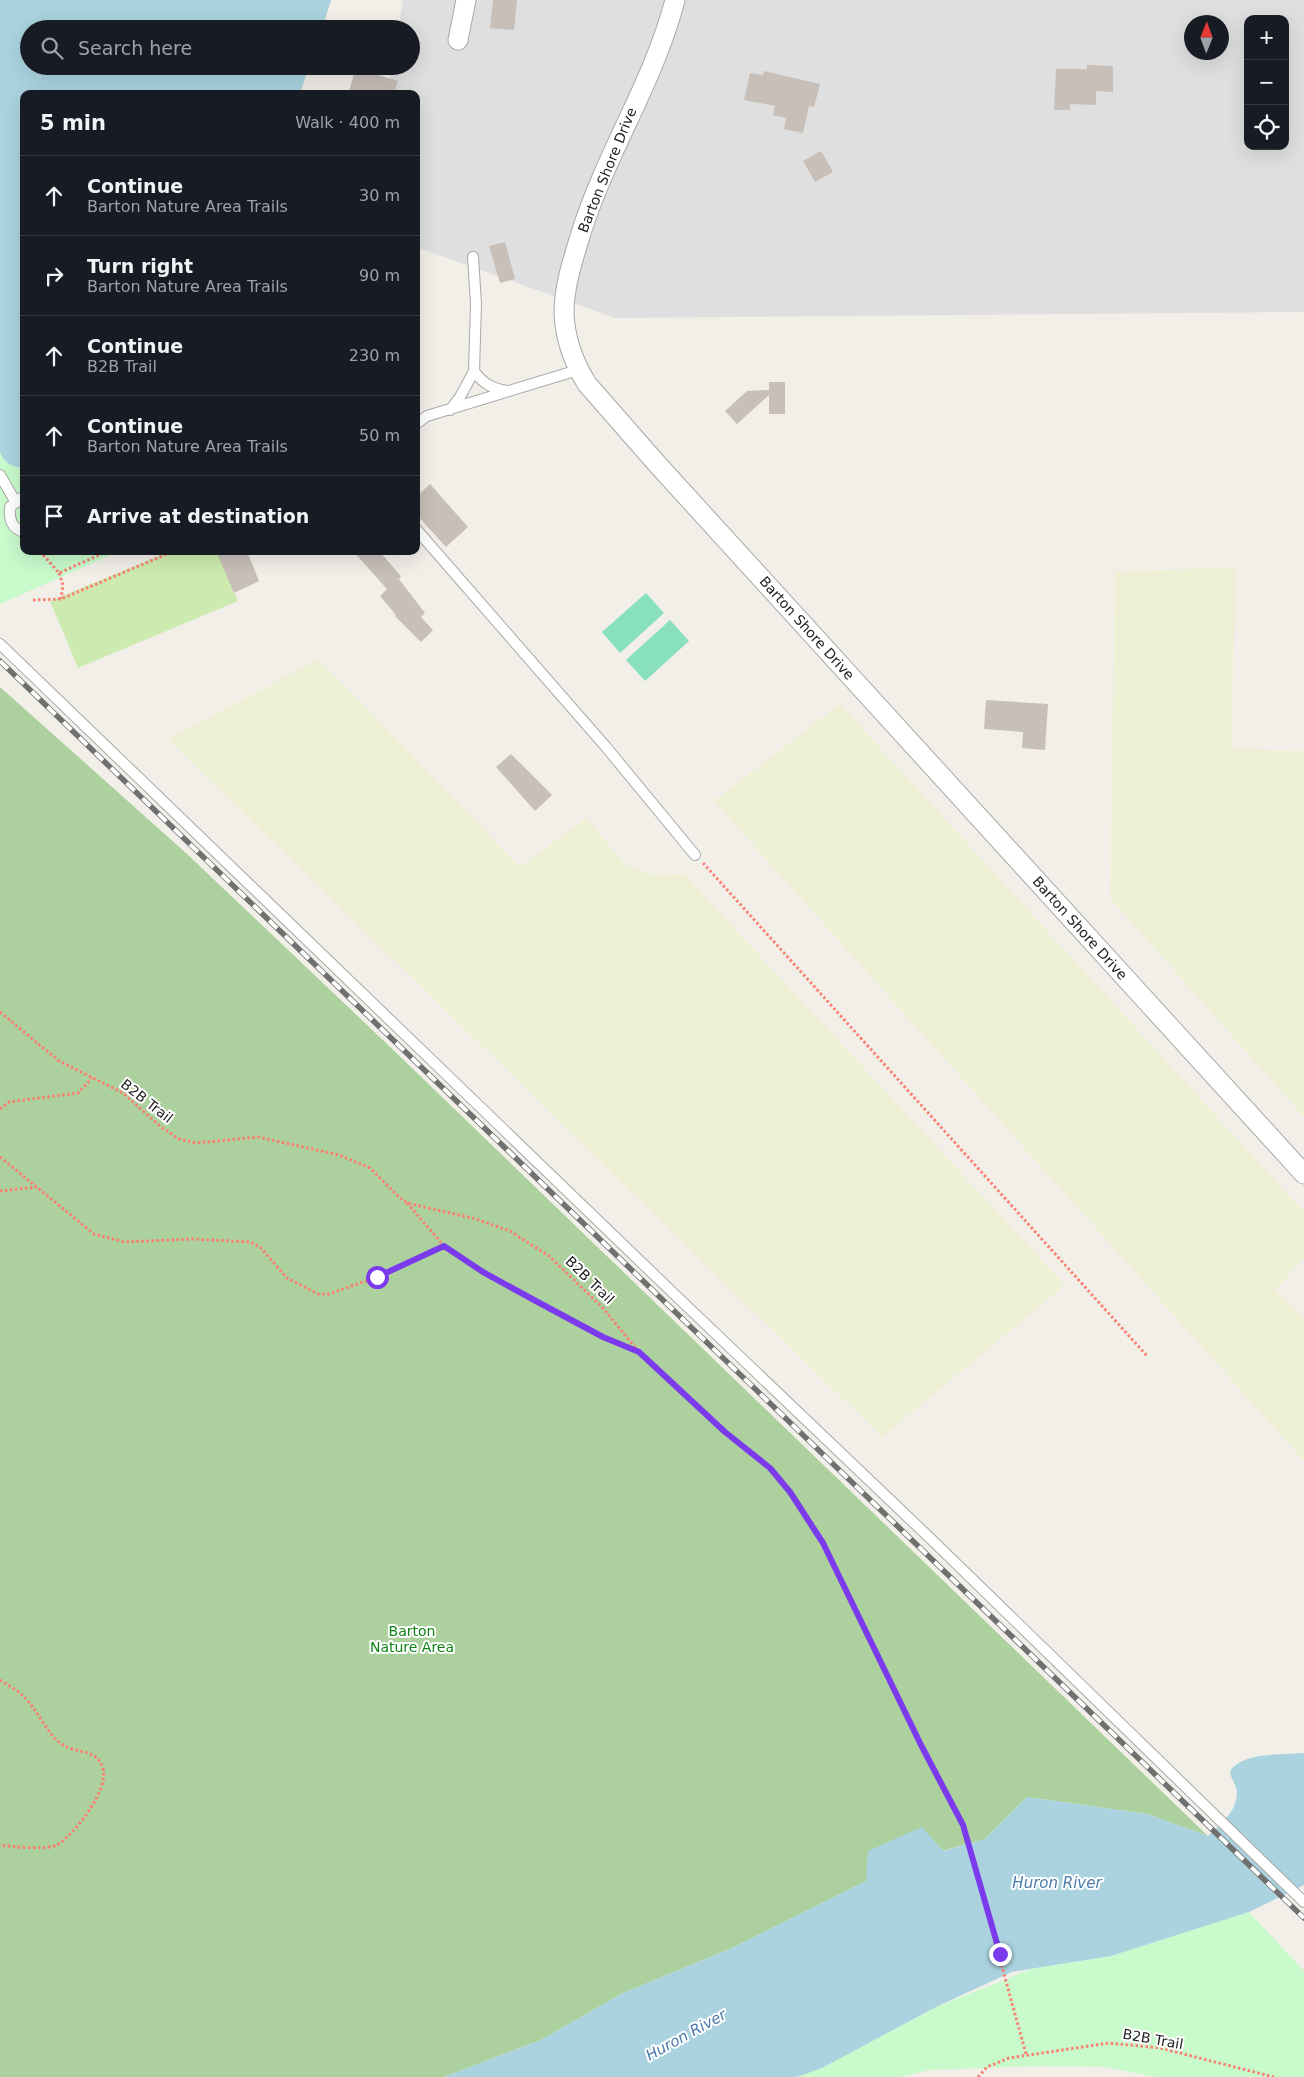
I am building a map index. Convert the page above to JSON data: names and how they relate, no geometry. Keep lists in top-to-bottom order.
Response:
{
  "streets": {
    "street": ["Barton Shore Drive"],
    "path": ["B2B Trail"]
  },
  "water": ["Huron River"],
  "parks": ["Barton Nature Area"],
  "north": "top",
  "page": {
    "map_buttons": ["+", "−"],
    "search": "Search here",
    "heading": ["5 min", "Walk · 400 m"],
    "list": [
      ["Continue", "Barton Nature Area Trails", "30 m"],
      ["Turn right", "Barton Nature Area Trails", "90 m"],
      ["Continue", "B2B Trail", "230 m"],
      ["Continue", "Barton Nature Area Trails", "50 m"],
      "Arrive at destination"
    ]
  }
}
